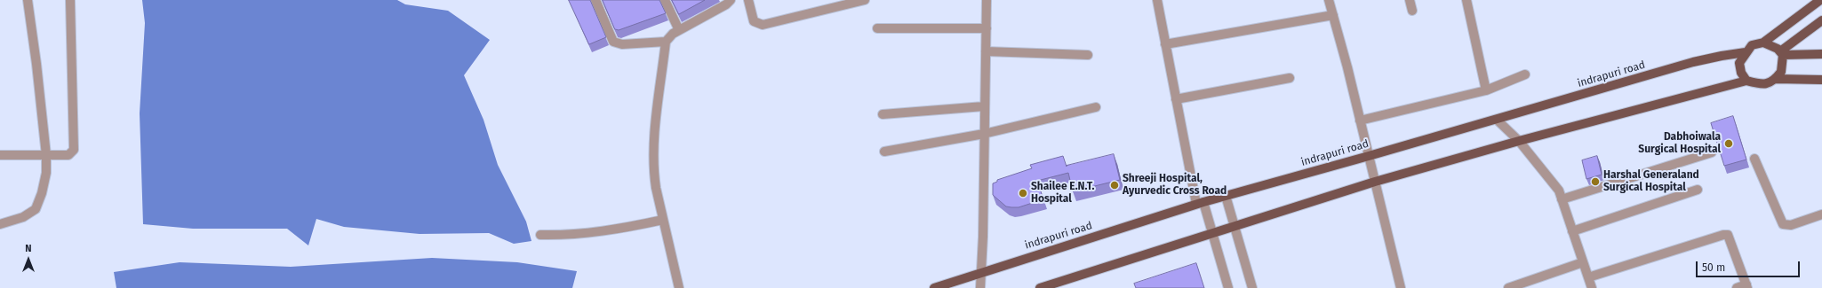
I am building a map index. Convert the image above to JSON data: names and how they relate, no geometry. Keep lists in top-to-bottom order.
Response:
{
  "streets": {
    "main road": ["indrapuri road"]
  },
  "places": [
    "Dabhoiwala Surgical Hospital",
    "Harshal Generaland Surgical Hospital",
    "Shreeji Hospital, Ayurvedic Cross Road",
    "Shailee E.N.T. Hospital"
  ],
  "scale_bar": "50 m",
  "north": "top"
}
